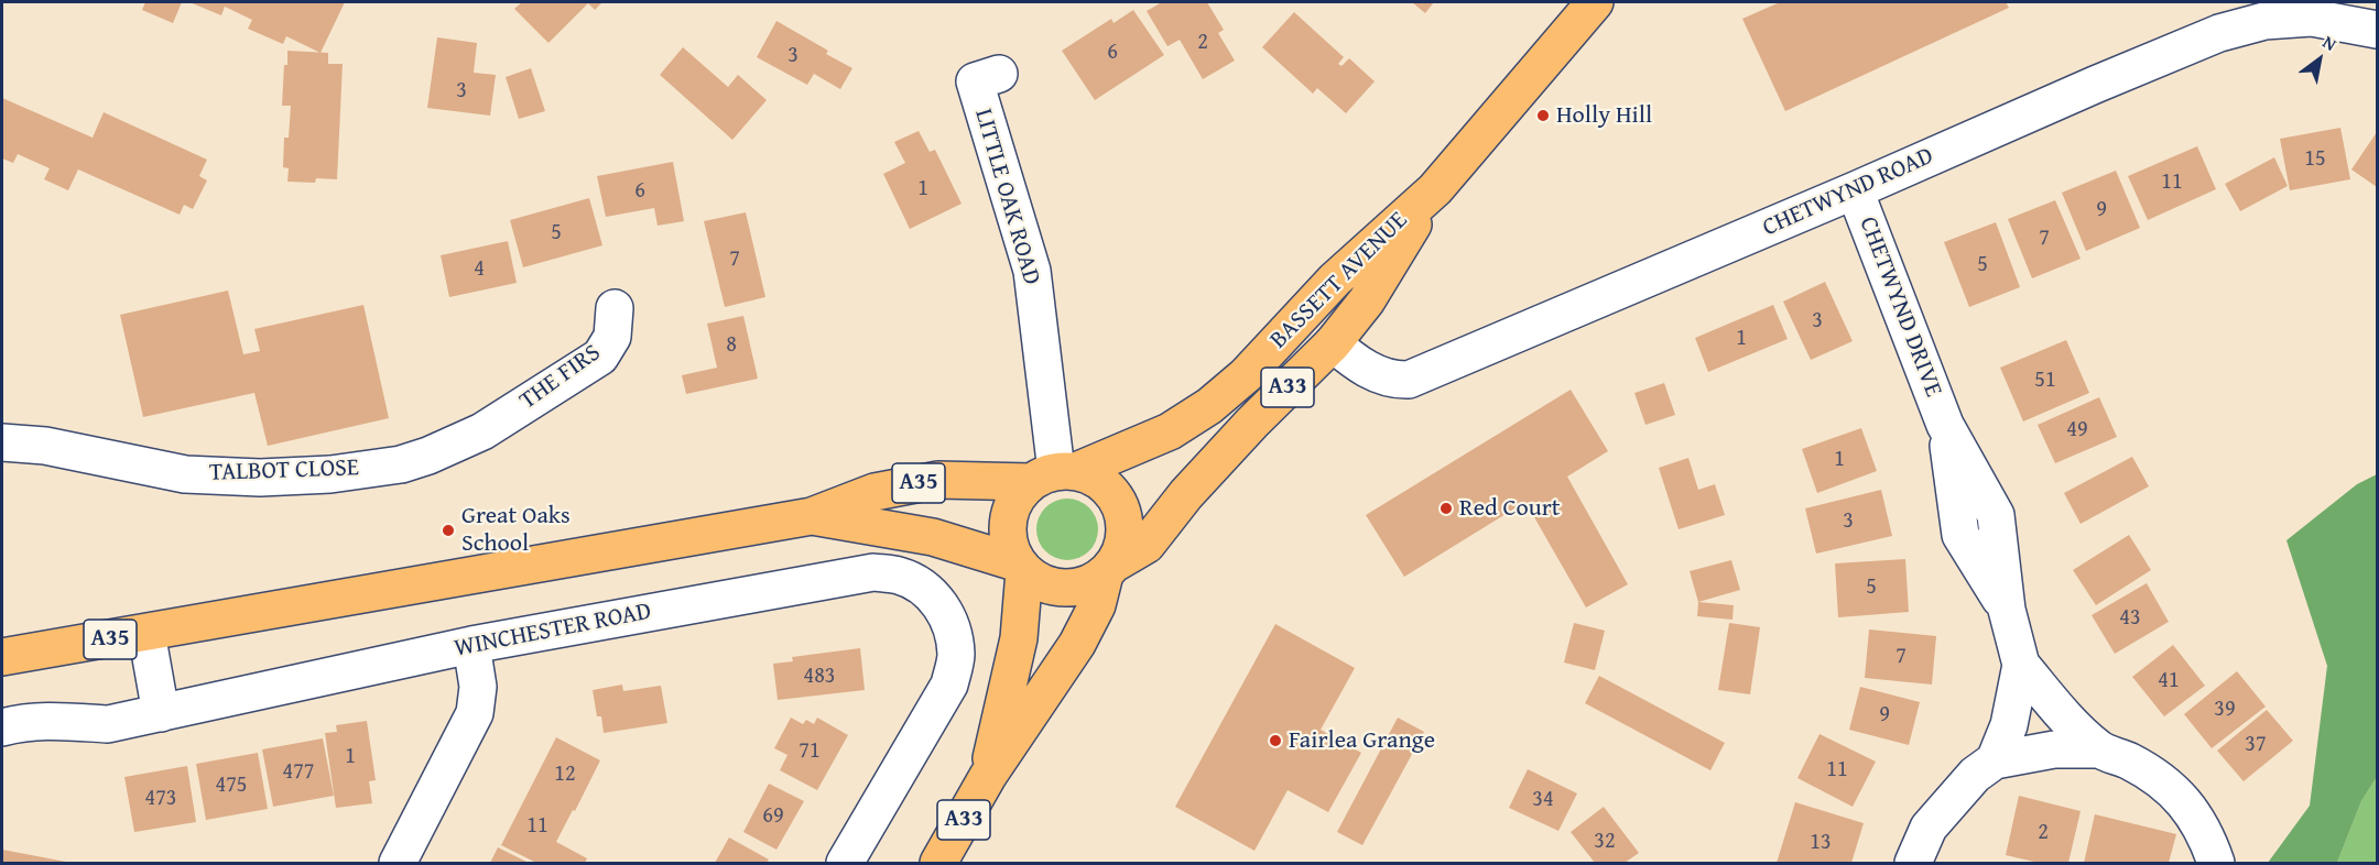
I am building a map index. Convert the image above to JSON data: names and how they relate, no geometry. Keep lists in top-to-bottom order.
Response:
{
  "streets": {
    "main road": ["BASSETT AVENUE", "A33", "A35"],
    "street": [
      "CHETWYND ROAD",
      "LITTLE OAK ROAD",
      "CHETWYND DRIVE",
      "THE FIRS",
      "TALBOT CLOSE",
      "WINCHESTER ROAD"
    ]
  },
  "crossings": [
    ["CHETWYND ROAD", "BASSETT AVENUE"],
    ["CHETWYND ROAD", "CHETWYND DRIVE"],
    ["LITTLE OAK ROAD", "BASSETT AVENUE"],
    ["LITTLE OAK ROAD", "A33"],
    ["LITTLE OAK ROAD", "A35"],
    ["BASSETT AVENUE", "A33"],
    ["BASSETT AVENUE", "A35"],
    ["THE FIRS", "TALBOT CLOSE"],
    ["A33", "A35"]
  ],
  "places": [
    "Holly Hill",
    "Red Court",
    "Great Oaks School",
    "Fairlea Grange"
  ],
  "house_numbers": [
    "2",
    "6",
    "3",
    "3",
    "15",
    "11",
    "1",
    "6",
    "9",
    "5",
    "7",
    "7",
    "5",
    "4",
    "3",
    "1",
    "8",
    "51",
    "49",
    "1",
    "3",
    "5",
    "43",
    "7",
    "483",
    "41",
    "39",
    "9",
    "37",
    "71",
    "1",
    "11",
    "477",
    "12",
    "475",
    "473",
    "34",
    "69",
    "11",
    "2",
    "32",
    "13"
  ],
  "north": "top right"
}
